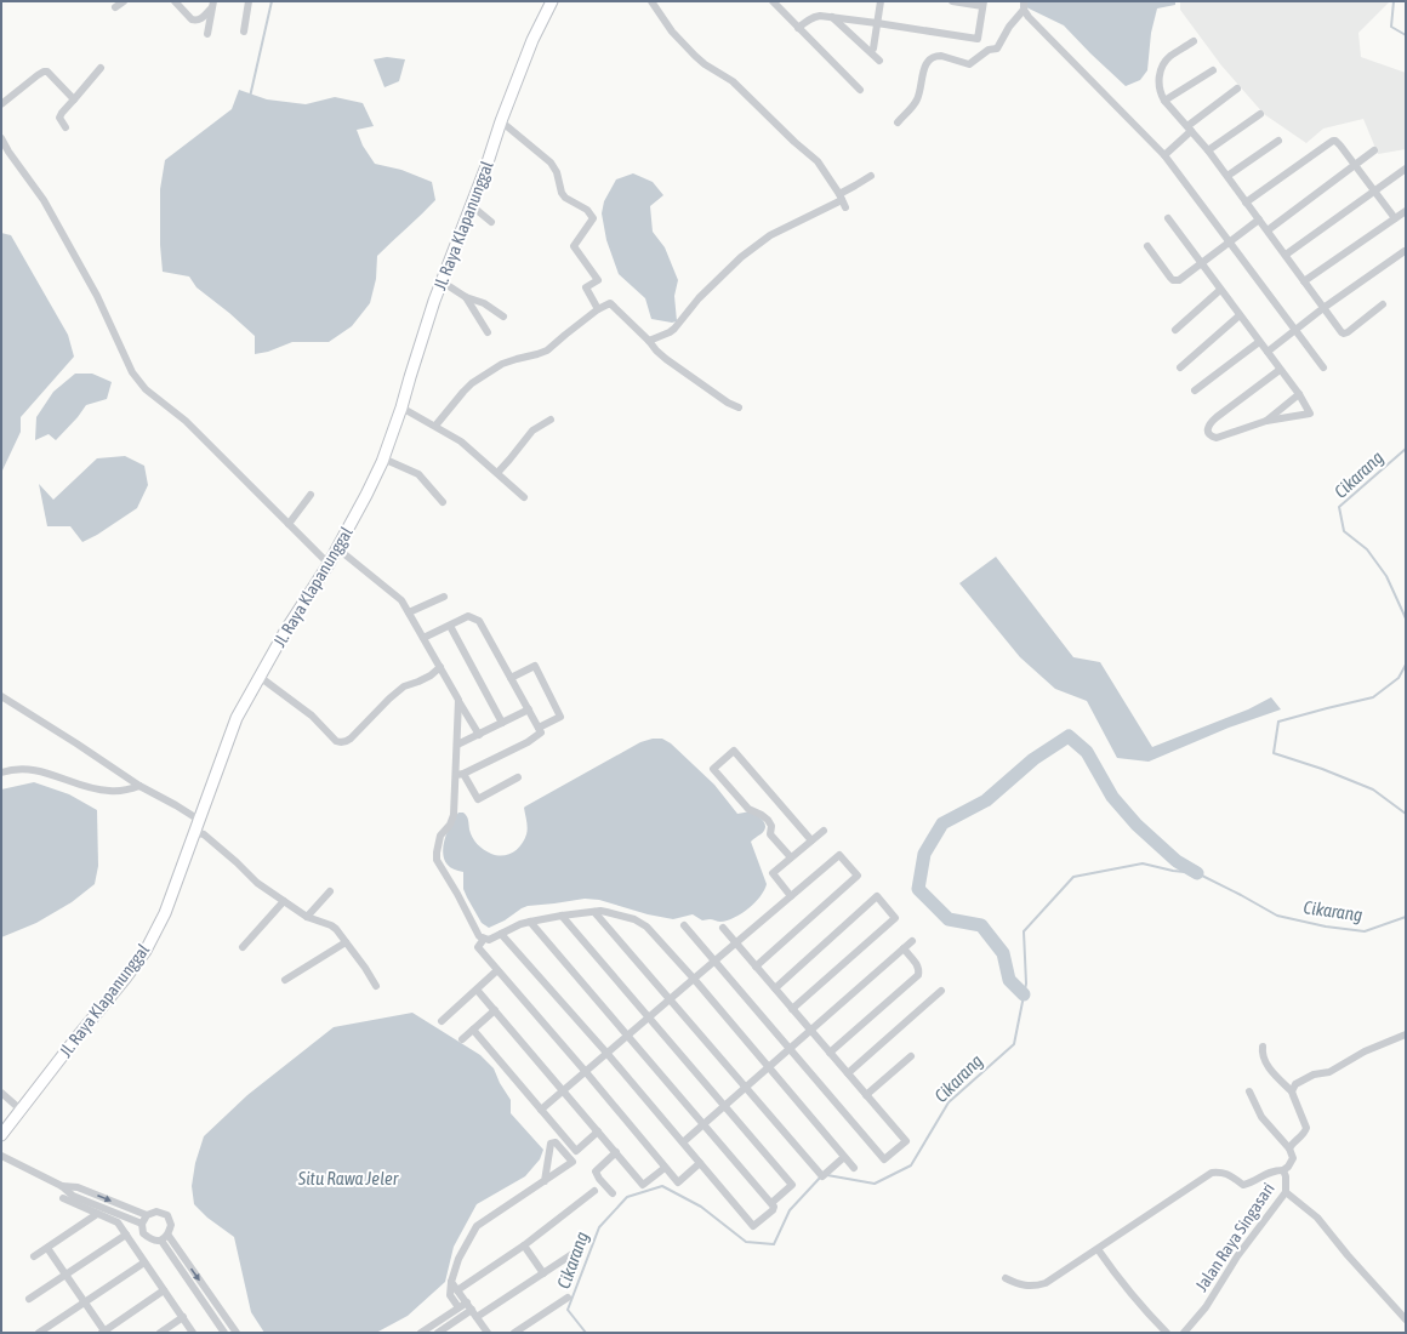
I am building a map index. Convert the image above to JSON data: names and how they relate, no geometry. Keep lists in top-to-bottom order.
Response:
{
  "streets": {
    "street": ["Jl. Raya Klapanunggal", "Jalan Raya Singasari"]
  },
  "water": ["Cikarang", "Situ Rawa Jeler"]
}
